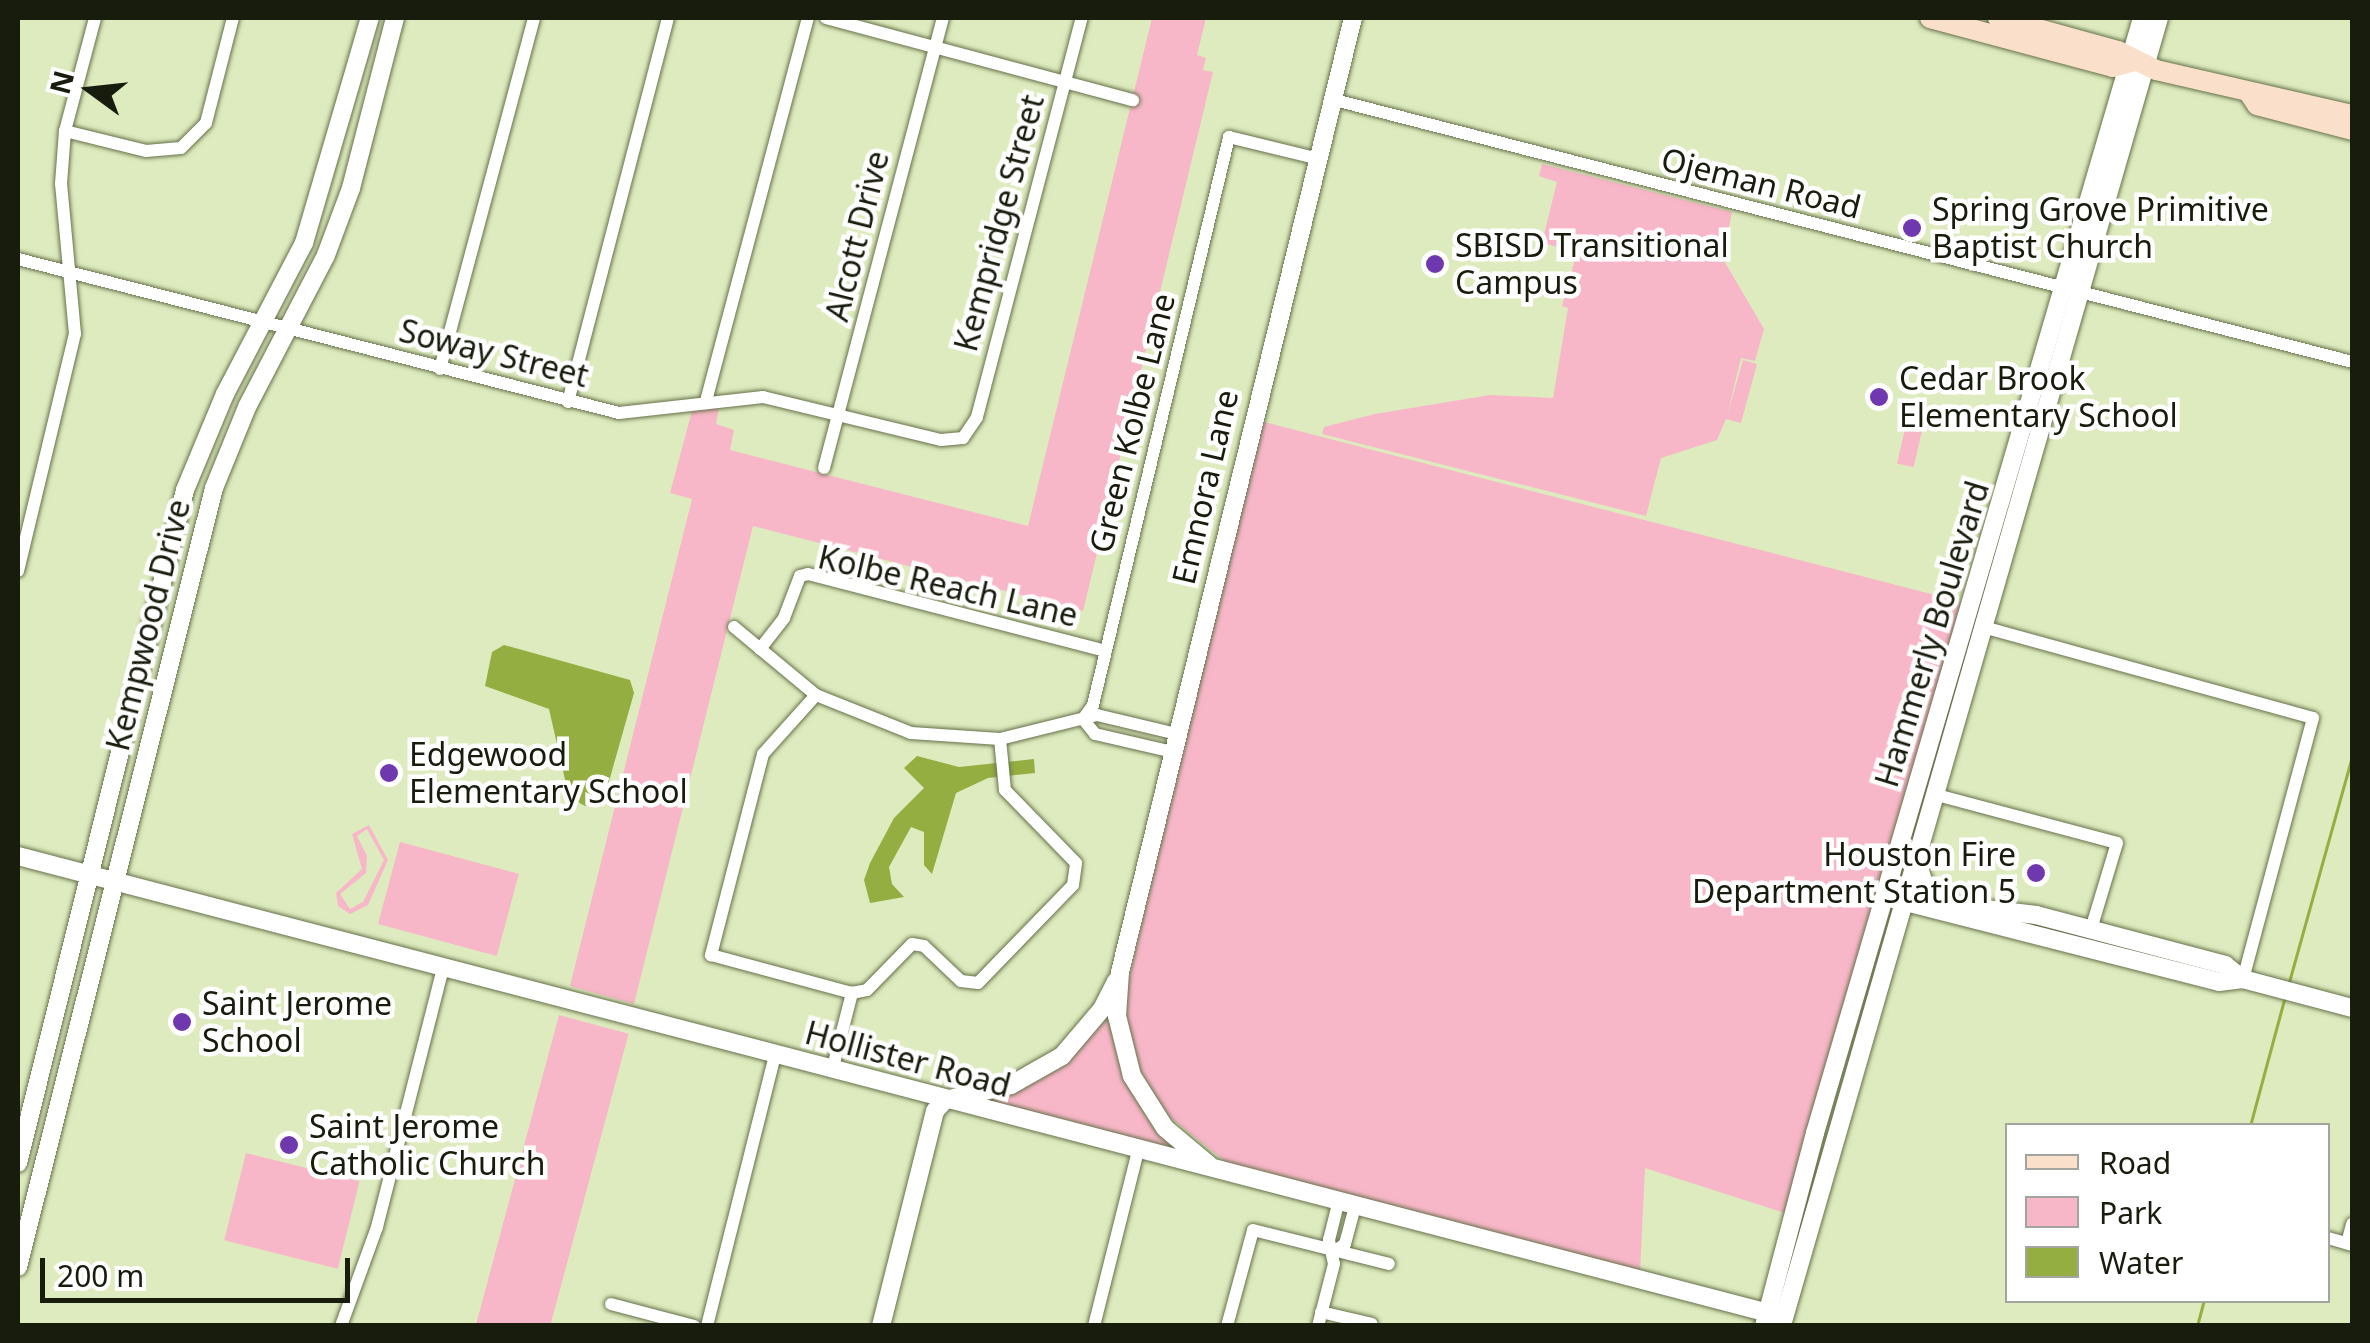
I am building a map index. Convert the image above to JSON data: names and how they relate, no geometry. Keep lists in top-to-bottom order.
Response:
{
  "streets": {
    "main road": [
      "Emnora Lane",
      "Kempwood Drive",
      "Hammerly Boulevard",
      "Hollister Road"
    ],
    "street": [
      "Ojeman Road",
      "Kempridge Street",
      "Alcott Drive",
      "Soway Street",
      "Green Kolbe Lane",
      "Kolbe Reach Lane"
    ]
  },
  "crossings": [
    ["Ojeman Road", "Emnora Lane"],
    ["Ojeman Road", "Hammerly Boulevard"],
    ["Kempridge Street", "Soway Street"],
    ["Alcott Drive", "Soway Street"],
    ["Soway Street", "Kempwood Drive"],
    ["Green Kolbe Lane", "Emnora Lane"],
    ["Green Kolbe Lane", "Kolbe Reach Lane"],
    ["Emnora Lane", "Hollister Road"],
    ["Kempwood Drive", "Hollister Road"],
    ["Hammerly Boulevard", "Hollister Road"]
  ],
  "places": [
    "Spring Grove Primitive Baptist Church",
    "SBISD Transitional Campus",
    "Cedar Brook Elementary School",
    "Edgewood Elementary School",
    "Houston Fire Department Station 5",
    "Saint Jerome School",
    "Saint Jerome Catholic Church"
  ],
  "legend": ["Road", "Park", "Water"],
  "scale_bar": "200 m",
  "north": "left"
}
